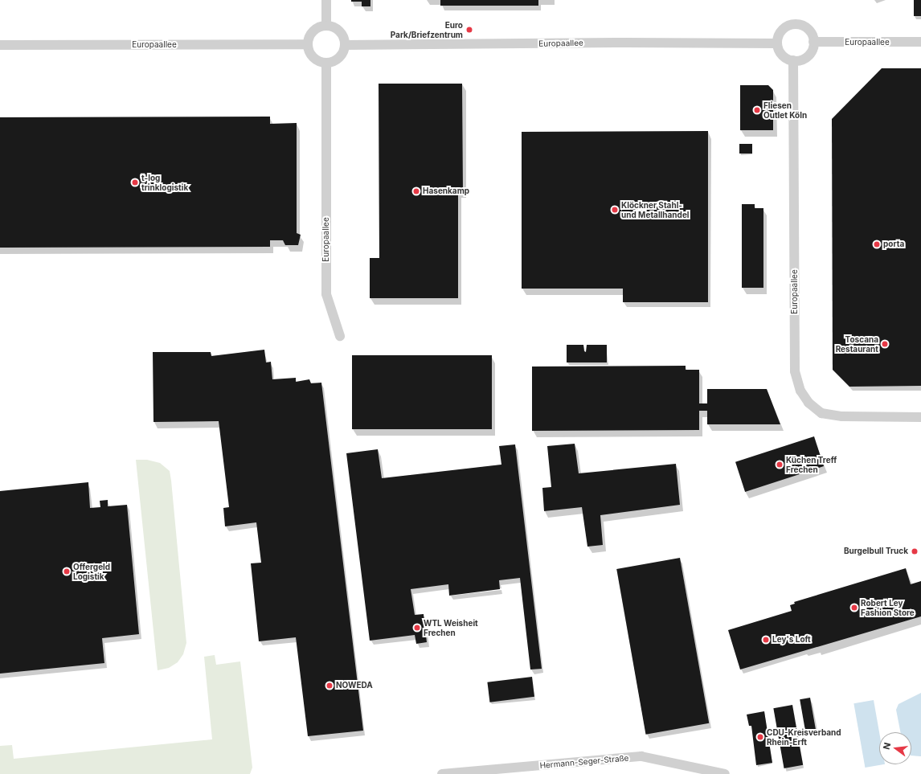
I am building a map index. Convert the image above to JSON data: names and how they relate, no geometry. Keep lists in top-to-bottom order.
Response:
{
  "streets": {
    "street": ["Europaallee", "Hermann-Seger-Straße"]
  },
  "places": [
    "Euro Park/Briefzentrum",
    "Fliesen Outlet Köln",
    "t-log trinklogistik",
    "Hasenkamp",
    "Klöckner Stahl- und Metallhandel",
    "porta",
    "Toscana Restaurant",
    "Küchen Treff Frechen",
    "Burgelbull Truck",
    "Offergeld Logistik",
    "Robert Ley Fashion Store",
    "WTL Weisheit Frechen",
    "Ley's Loft",
    "NOWEDA",
    "CDU-Kreisverband Rhein-Erft"
  ],
  "north": "left"
}
